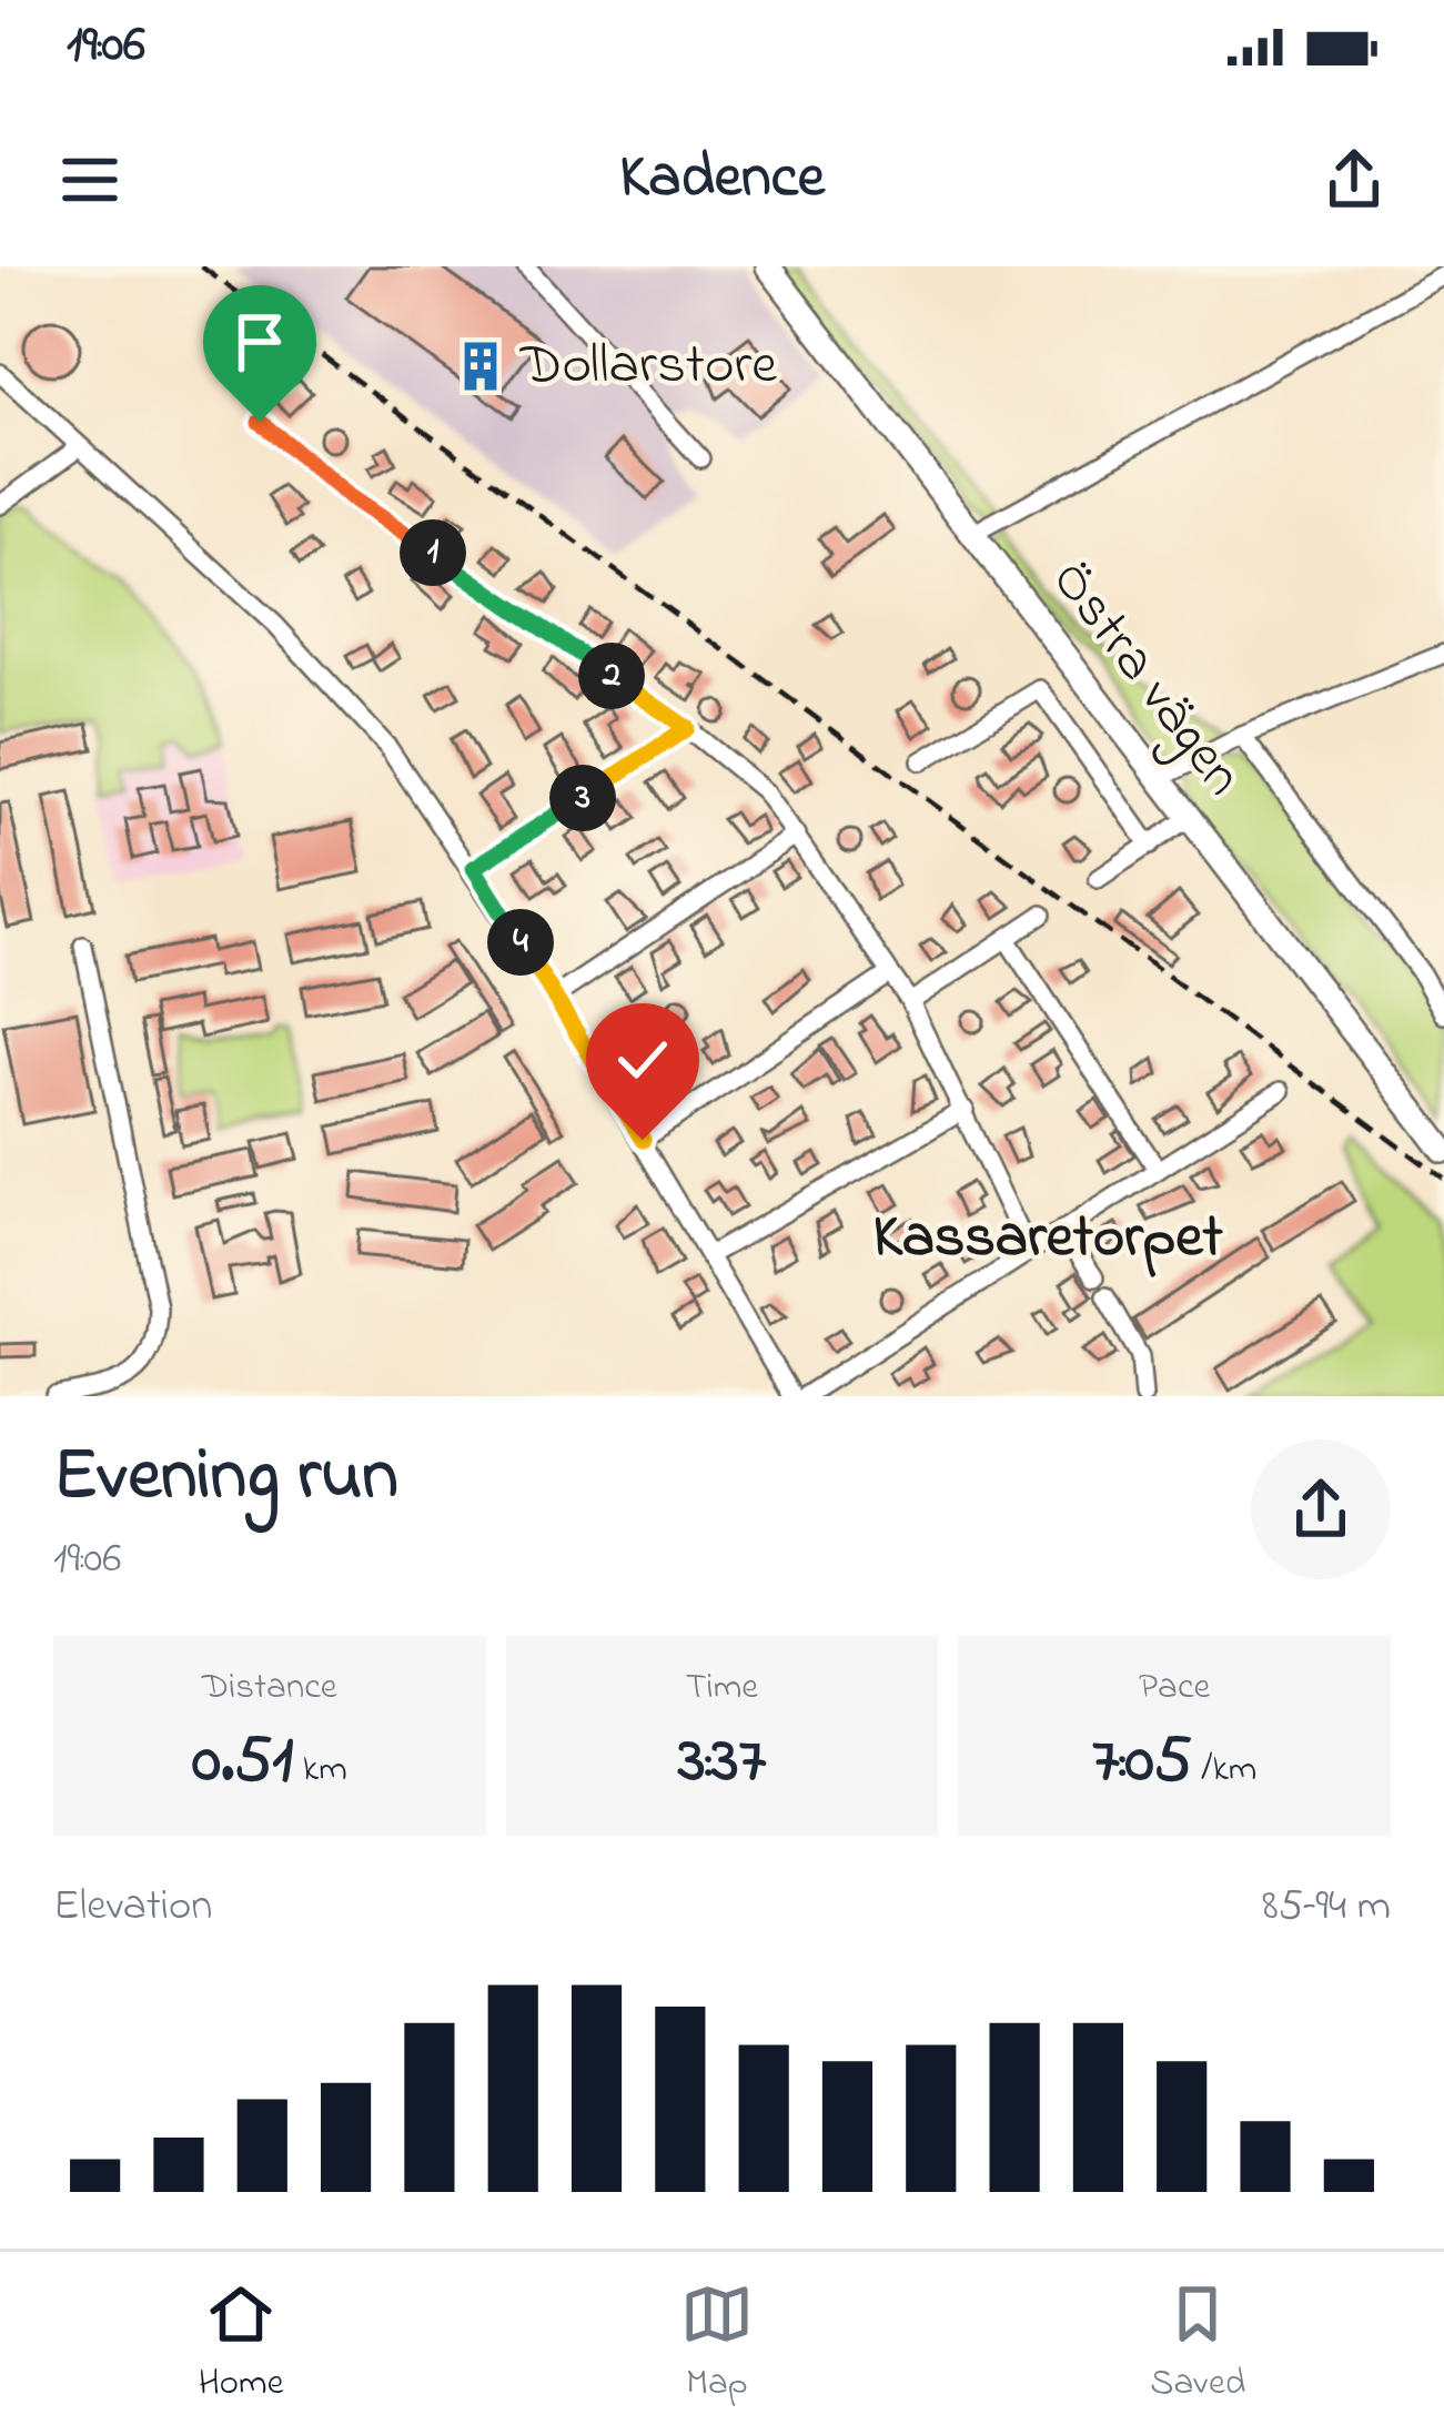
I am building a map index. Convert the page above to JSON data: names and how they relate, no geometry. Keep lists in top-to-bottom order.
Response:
{
  "streets": {
    "street": ["Östra vägen"]
  },
  "districts": ["Kassaretorpet"],
  "places": {
    "building": ["Dollarstore"]
  },
  "page": {
    "status": "19:06",
    "header": "Kadence",
    "pins": [
      "1",
      "2",
      "3",
      "4"
    ],
    "heading": ["Evening run", "19:06"],
    "stats": [
      ["Distance", "0.51 km"],
      ["Time", "3:37"],
      ["Pace", "7:05 /km"]
    ],
    "chart": ["Elevation", "85–94 m"],
    "tabs": ["Home", "Map", "Saved"]
  }
}
